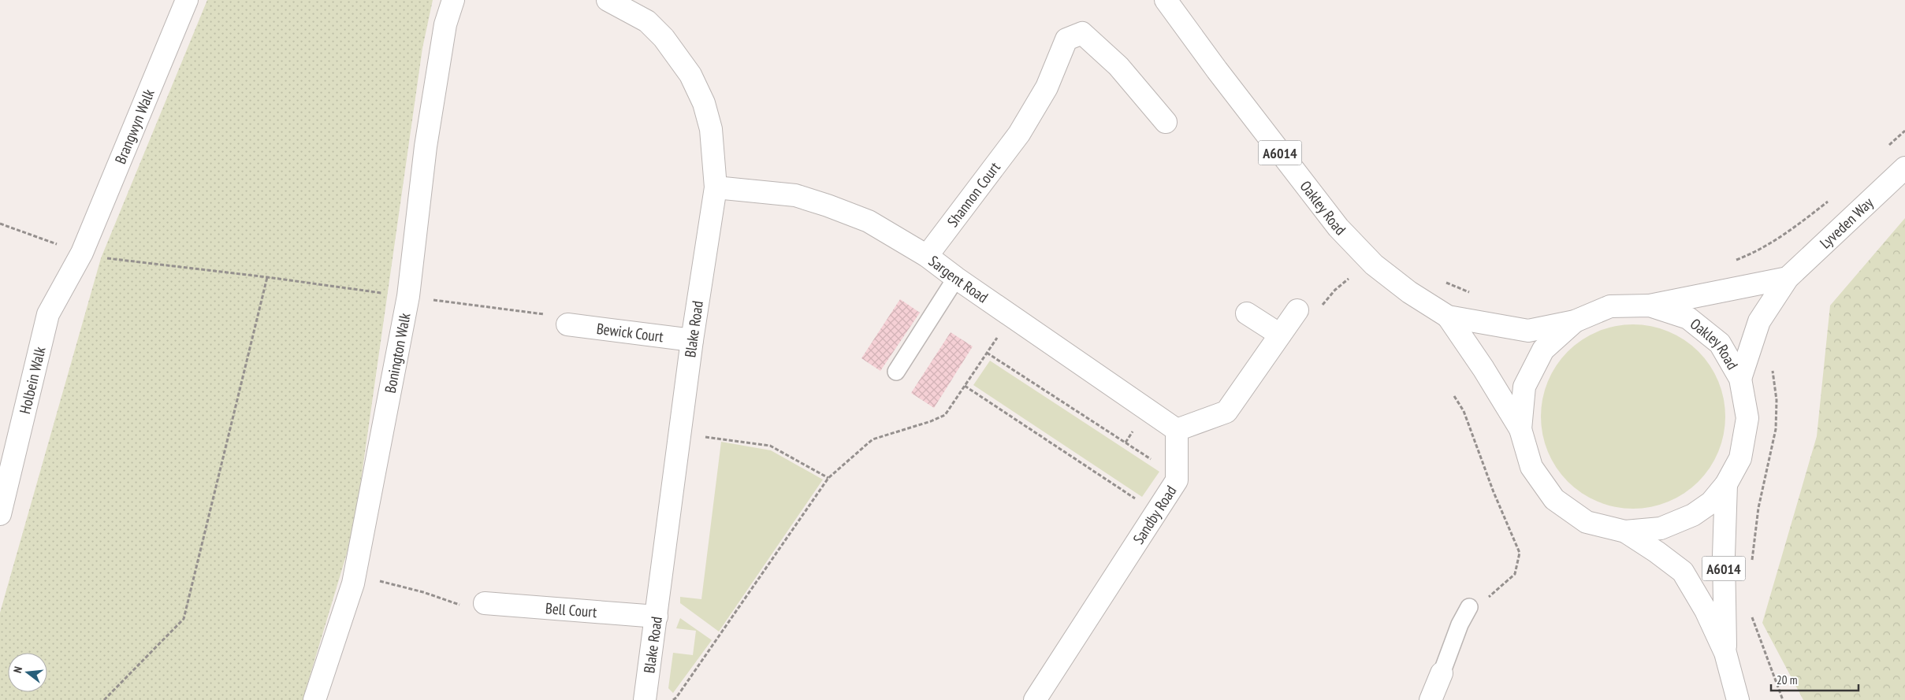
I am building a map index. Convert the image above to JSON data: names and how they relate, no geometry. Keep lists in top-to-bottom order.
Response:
{
  "streets": {
    "street": [
      "Brangwyn Walk",
      "A6014",
      "Shannon Court",
      "Oakley Road",
      "Lyveden Way",
      "Sargent Road",
      "Blake Road",
      "Bewick Court",
      "Bonington Walk",
      "Holbein Walk",
      "Sandby Road",
      "Bell Court"
    ]
  },
  "crossings": [
    ["Brangwyn Walk", "Holbein Walk"],
    ["Shannon Court", "Sargent Road"],
    ["Oakley Road", "Lyveden Way"],
    ["Sargent Road", "Blake Road"],
    ["Sargent Road", "Sandby Road"],
    ["Blake Road", "Bewick Court"],
    ["Blake Road", "Bell Court"]
  ],
  "scale_bar": "20 m",
  "north": "left"
}
